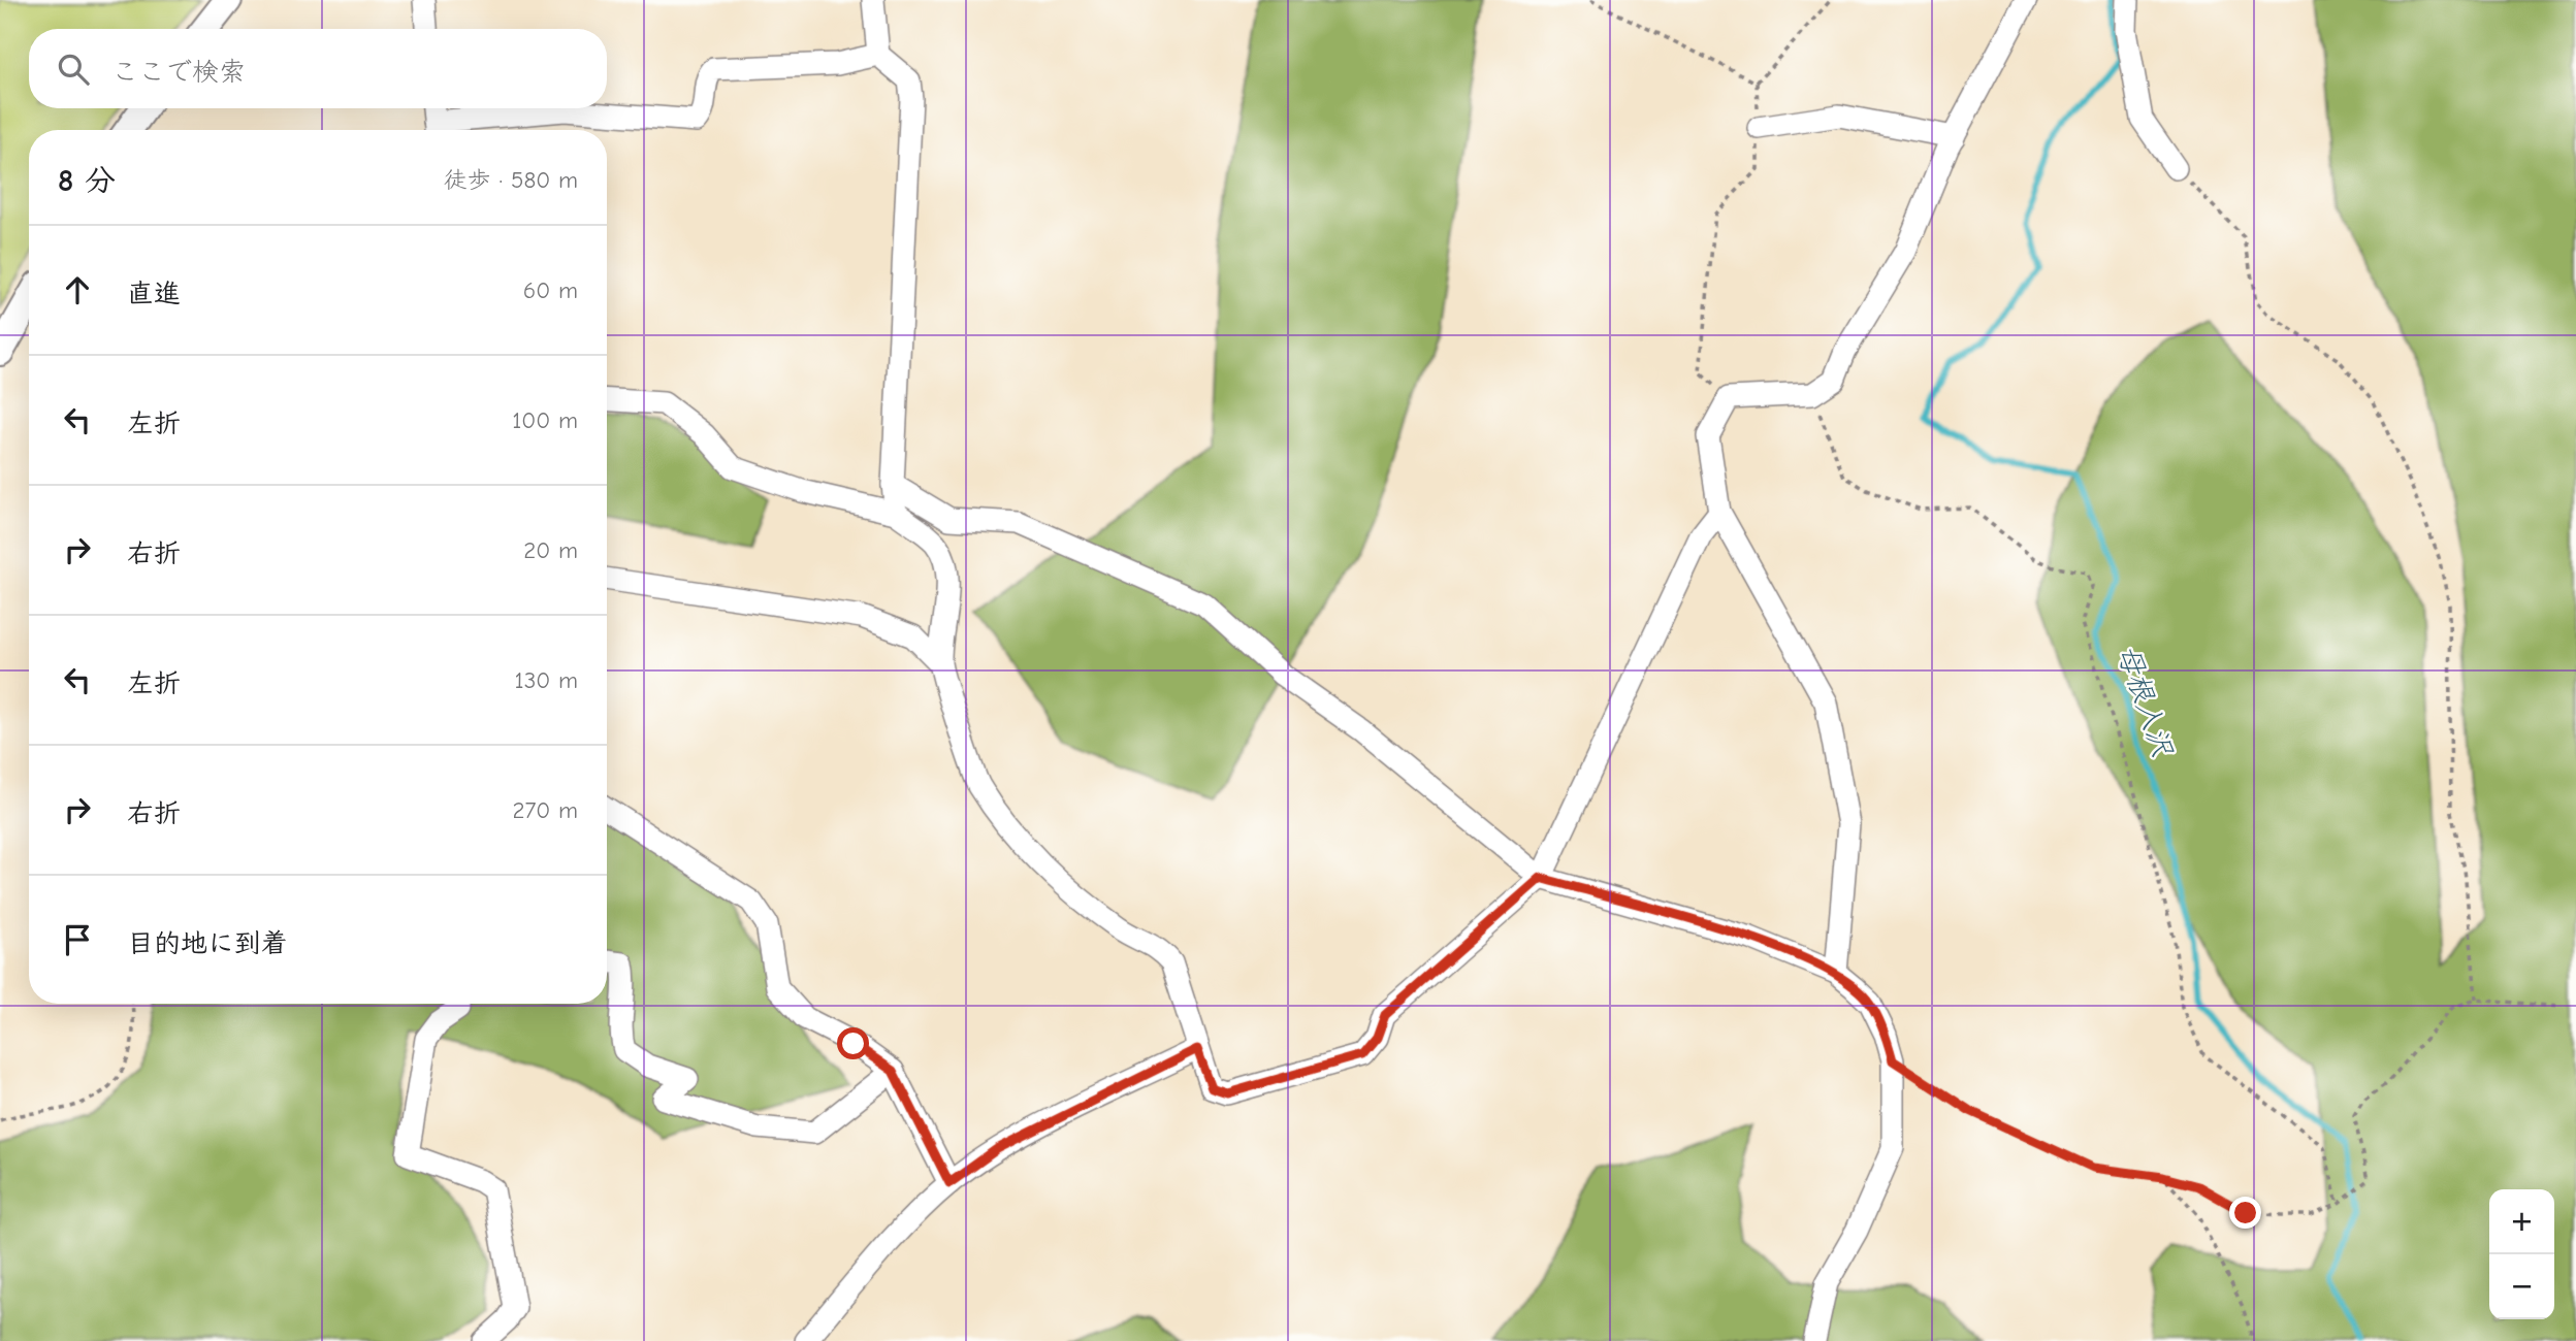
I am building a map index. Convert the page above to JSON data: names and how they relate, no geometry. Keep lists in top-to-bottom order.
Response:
{
  "water": ["母根入沢"],
  "page": {
    "search": "ここで検索",
    "heading": ["8 分", "徒歩 · 580 m"],
    "list": [
      ["直進", "60 m"],
      ["左折", "100 m"],
      ["右折", "20 m"],
      ["左折", "130 m"],
      ["右折", "270 m"],
      "目的地に到着"
    ],
    "map_buttons": ["+", "−"]
  }
}
